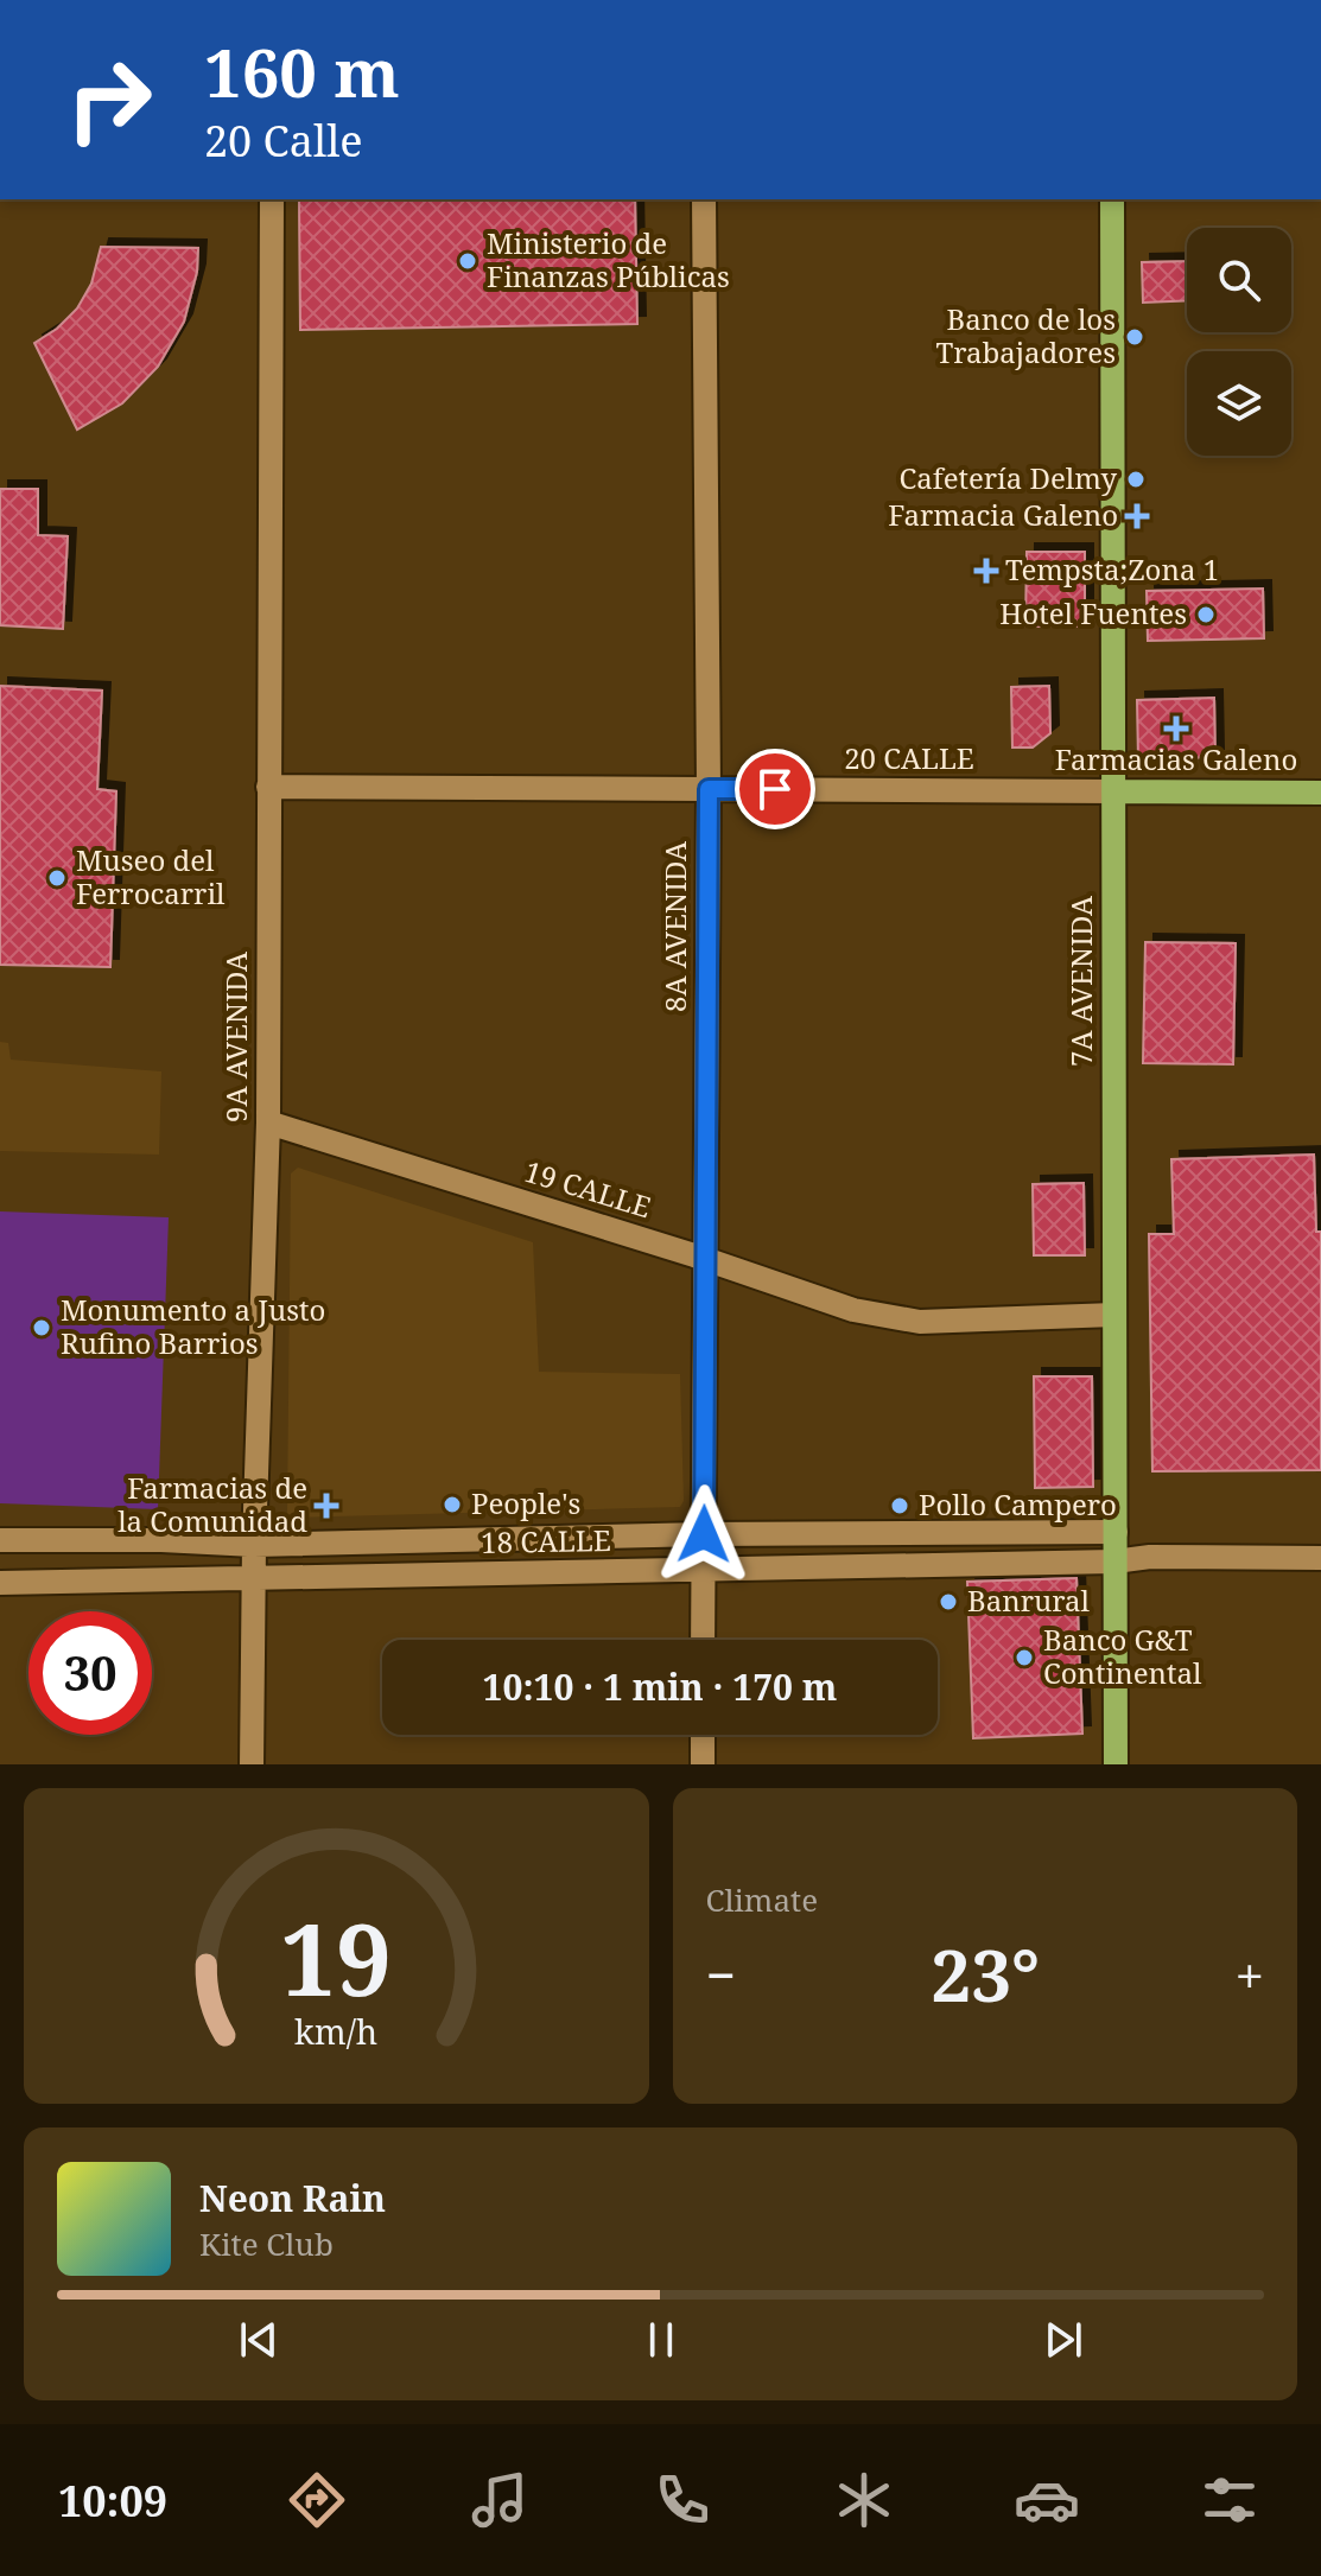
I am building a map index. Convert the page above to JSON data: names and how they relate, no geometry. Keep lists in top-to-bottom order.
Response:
{
  "streets": {
    "main road": ["20 CALLE", "7A AVENIDA"],
    "street": [
      "8A AVENIDA",
      "9A AVENIDA",
      "19 CALLE",
      "18 CALLE"
    ]
  },
  "crossings": [
    ["20 CALLE", "8A AVENIDA"],
    ["20 CALLE", "7A AVENIDA"],
    ["20 CALLE", "9A AVENIDA"],
    ["8A AVENIDA", "19 CALLE"],
    ["8A AVENIDA", "18 CALLE"],
    ["7A AVENIDA", "19 CALLE"],
    ["7A AVENIDA", "18 CALLE"],
    ["9A AVENIDA", "19 CALLE"],
    ["9A AVENIDA", "18 CALLE"]
  ],
  "places": {
    "other": [
      "Ministerio de Finanzas Públicas",
      "Banco de los Trabajadores",
      "Cafetería Delmy",
      "Hotel Fuentes",
      "Museo del Ferrocarril",
      "Monumento a Justo Rufino Barrios",
      "People's",
      "Pollo Campero",
      "Banrural",
      "Banco G&T Continental"
    ],
    "health": [
      "Farmacia Galeno",
      "Tempsta;Zona 1",
      "Farmacias Galeno",
      "Farmacias de la Comunidad"
    ]
  },
  "page": {
    "turn": ["160 m", "20 Calle"],
    "limit": "30",
    "trip": "10:10 · 1 min · 170 m",
    "tile": "Climate",
    "heat": ["−", "23°", "+"],
    "song": ["Neon Rain", "Kite Club"],
    "tabs": "10:09",
    "gauge": ["19", "km/h"]
  }
}
